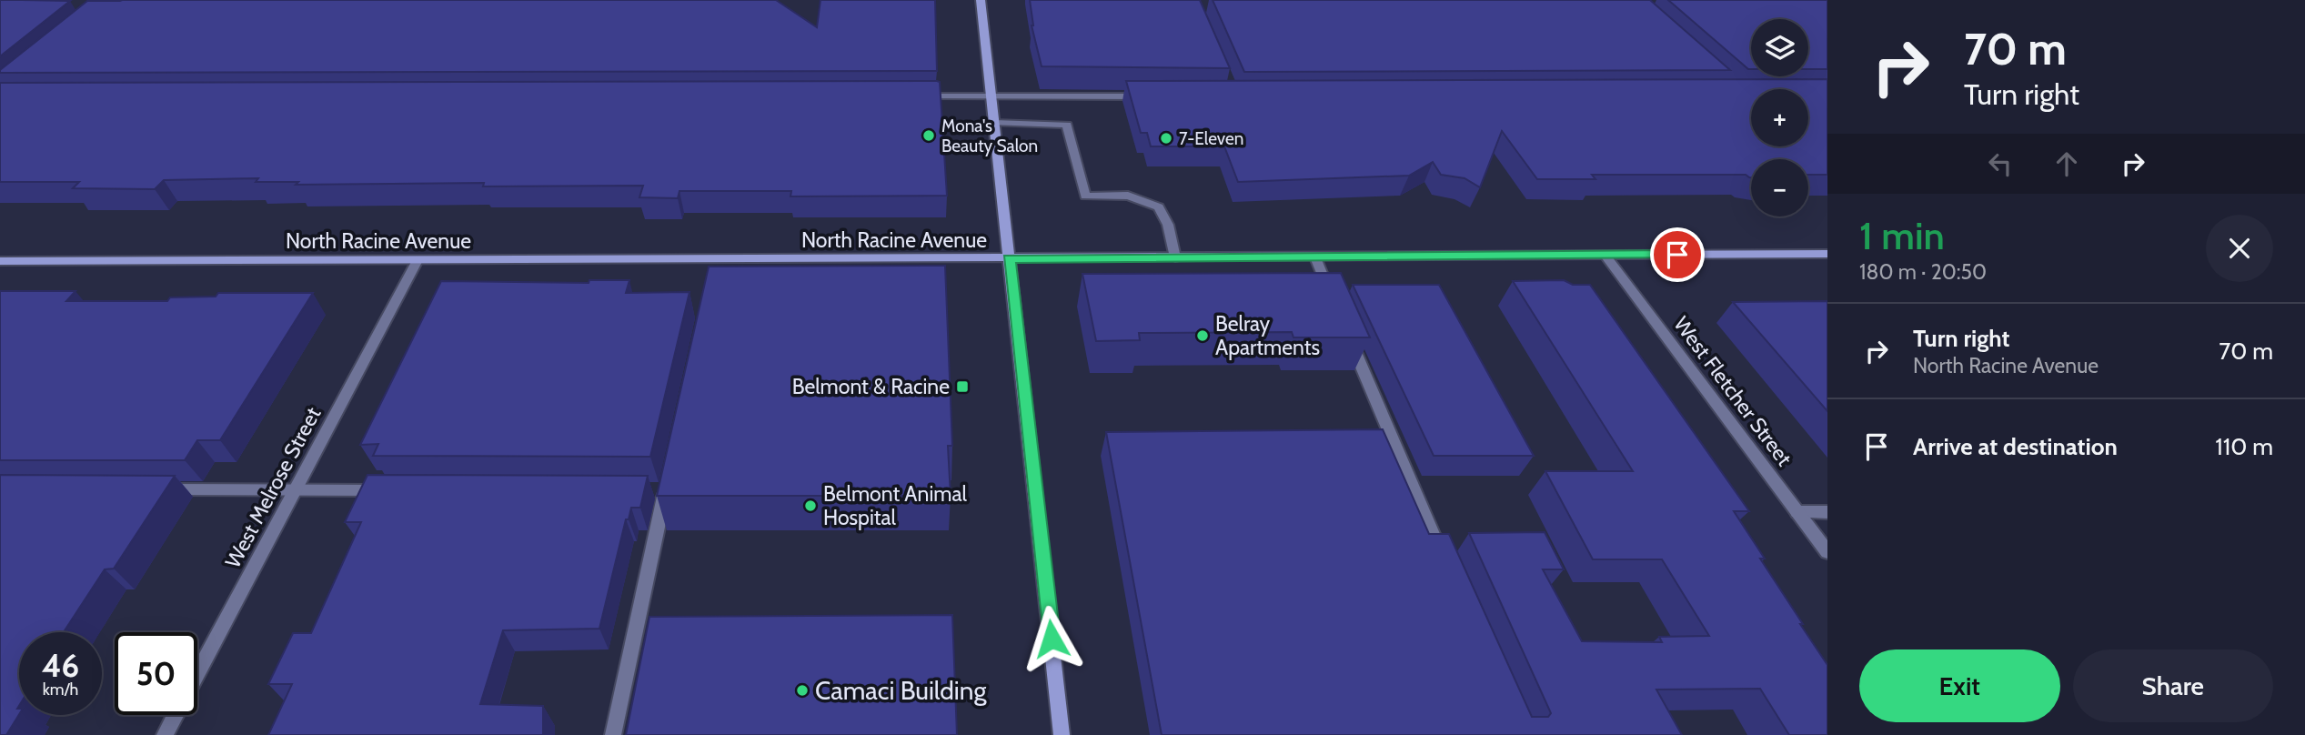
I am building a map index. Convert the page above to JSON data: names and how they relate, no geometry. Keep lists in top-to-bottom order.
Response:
{
  "streets": {
    "street": ["North Racine Avenue", "West Fletcher Street", "West Melrose Street"]
  },
  "crossings": [
    ["North Racine Avenue", "West Fletcher Street"],
    ["North Racine Avenue", "West Melrose Street"]
  ],
  "places": {
    "other": [
      "Mona's Beauty Salon",
      "7-Eleven",
      "Belray Apartments",
      "Belmont Animal Hospital",
      "Camaci Building"
    ],
    "transit": ["Belmont & Racine"]
  },
  "page": {
    "turn": ["70 m", "Turn right"],
    "map_buttons": ["+", "−"],
    "heading": ["1 min", "180 m · 20:50"],
    "list": [
      {
        "name": "Turn right",
        "note": "North Racine Avenue",
        "value": "70 m"
      },
      {
        "name": "Arrive at destination",
        "value": "110 m"
      }
    ],
    "speed": "46 km/h",
    "limit": "50",
    "buttons": ["Exit", "Share"]
  }
}
